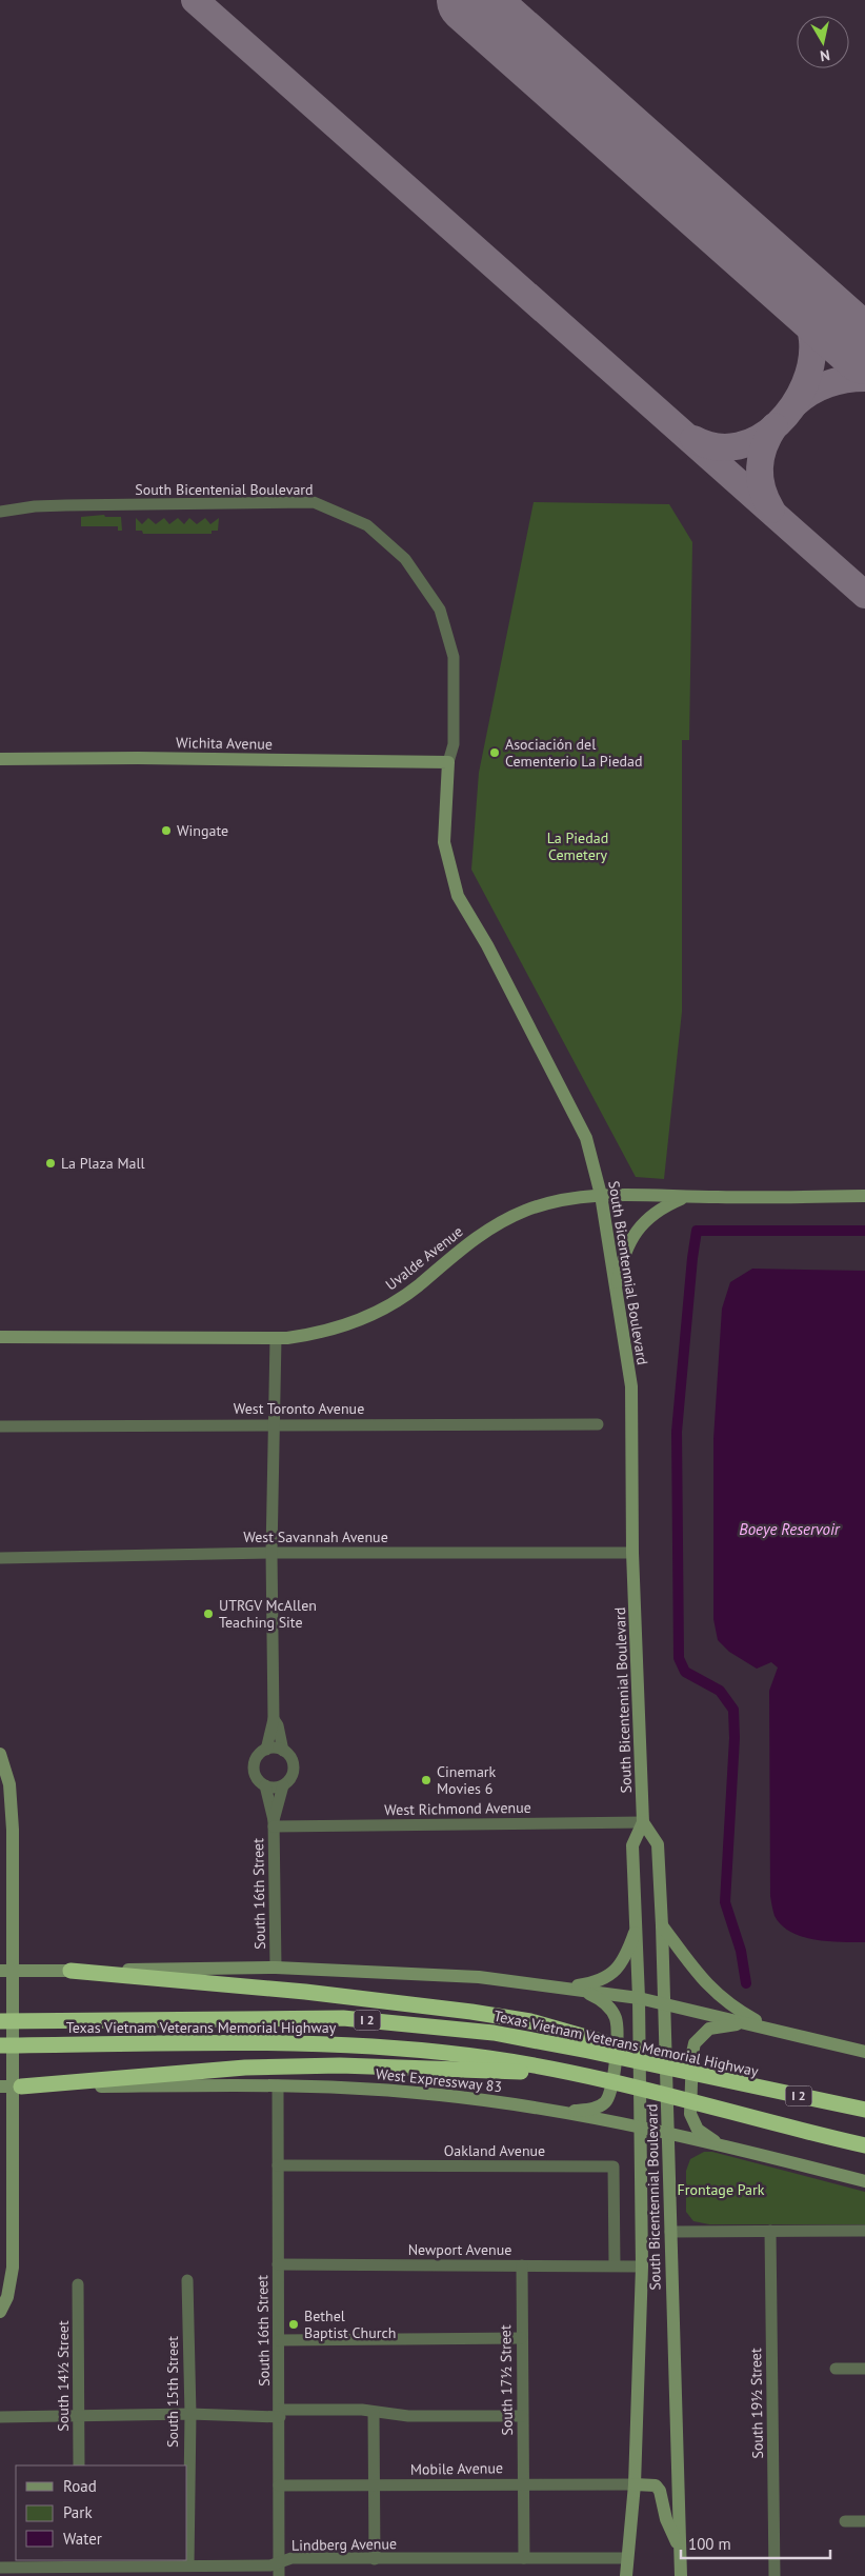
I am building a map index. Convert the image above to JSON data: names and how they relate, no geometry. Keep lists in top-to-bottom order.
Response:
{
  "streets": {
    "highway": ["I 2", "Texas Vietnam Veterans Memorial Highway"],
    "main road": [
      "Wichita Avenue",
      "Uvalde Avenue",
      "South Bicentennial Boulevard",
      "West Expressway 83"
    ],
    "street": [
      "South Bicentenial Boulevard",
      "West Toronto Avenue",
      "West Savannah Avenue",
      "West Richmond Avenue",
      "South 16th Street",
      "Oakland Avenue",
      "Newport Avenue",
      "South 14½ Street",
      "South 17½ Street",
      "South 15th Street",
      "South 19½ Street",
      "Mobile Avenue",
      "Lindberg Avenue"
    ]
  },
  "crossings": [
    ["South Bicentenial Boulevard", "Wichita Avenue"],
    ["South Bicentenial Boulevard", "South Bicentennial Boulevard"],
    ["Wichita Avenue", "South Bicentennial Boulevard"],
    ["Uvalde Avenue", "South Bicentennial Boulevard"],
    ["South Bicentennial Boulevard", "West Savannah Avenue"],
    ["South Bicentennial Boulevard", "West Richmond Avenue"],
    ["South Bicentennial Boulevard", "West Expressway 83"],
    ["South Bicentennial Boulevard", "Newport Avenue"],
    ["South Bicentennial Boulevard", "Mobile Avenue"],
    ["South Bicentennial Boulevard", "Lindberg Avenue"],
    ["West Richmond Avenue", "South 16th Street"],
    ["South 16th Street", "West Expressway 83"],
    ["South 16th Street", "Oakland Avenue"],
    ["South 16th Street", "Newport Avenue"],
    ["South 16th Street", "Mobile Avenue"],
    ["South 16th Street", "Lindberg Avenue"],
    ["Oakland Avenue", "Newport Avenue"],
    ["Newport Avenue", "South 17½ Street"],
    ["South 17½ Street", "Mobile Avenue"],
    ["South 17½ Street", "Lindberg Avenue"],
    ["South 15th Street", "Lindberg Avenue"]
  ],
  "water": ["Boeye Reservoir"],
  "parks": ["La Piedad Cemetery", "Frontage Park"],
  "places": [
    "Asociación del Cementerio La Piedad",
    "Wingate",
    "La Plaza Mall",
    "UTRGV McAllen Teaching Site",
    "Cinemark Movies 6",
    "Bethel Baptist Church"
  ],
  "legend": ["Road", "Park", "Water"],
  "scale_bar": "100 m",
  "north": "bottom"
}
